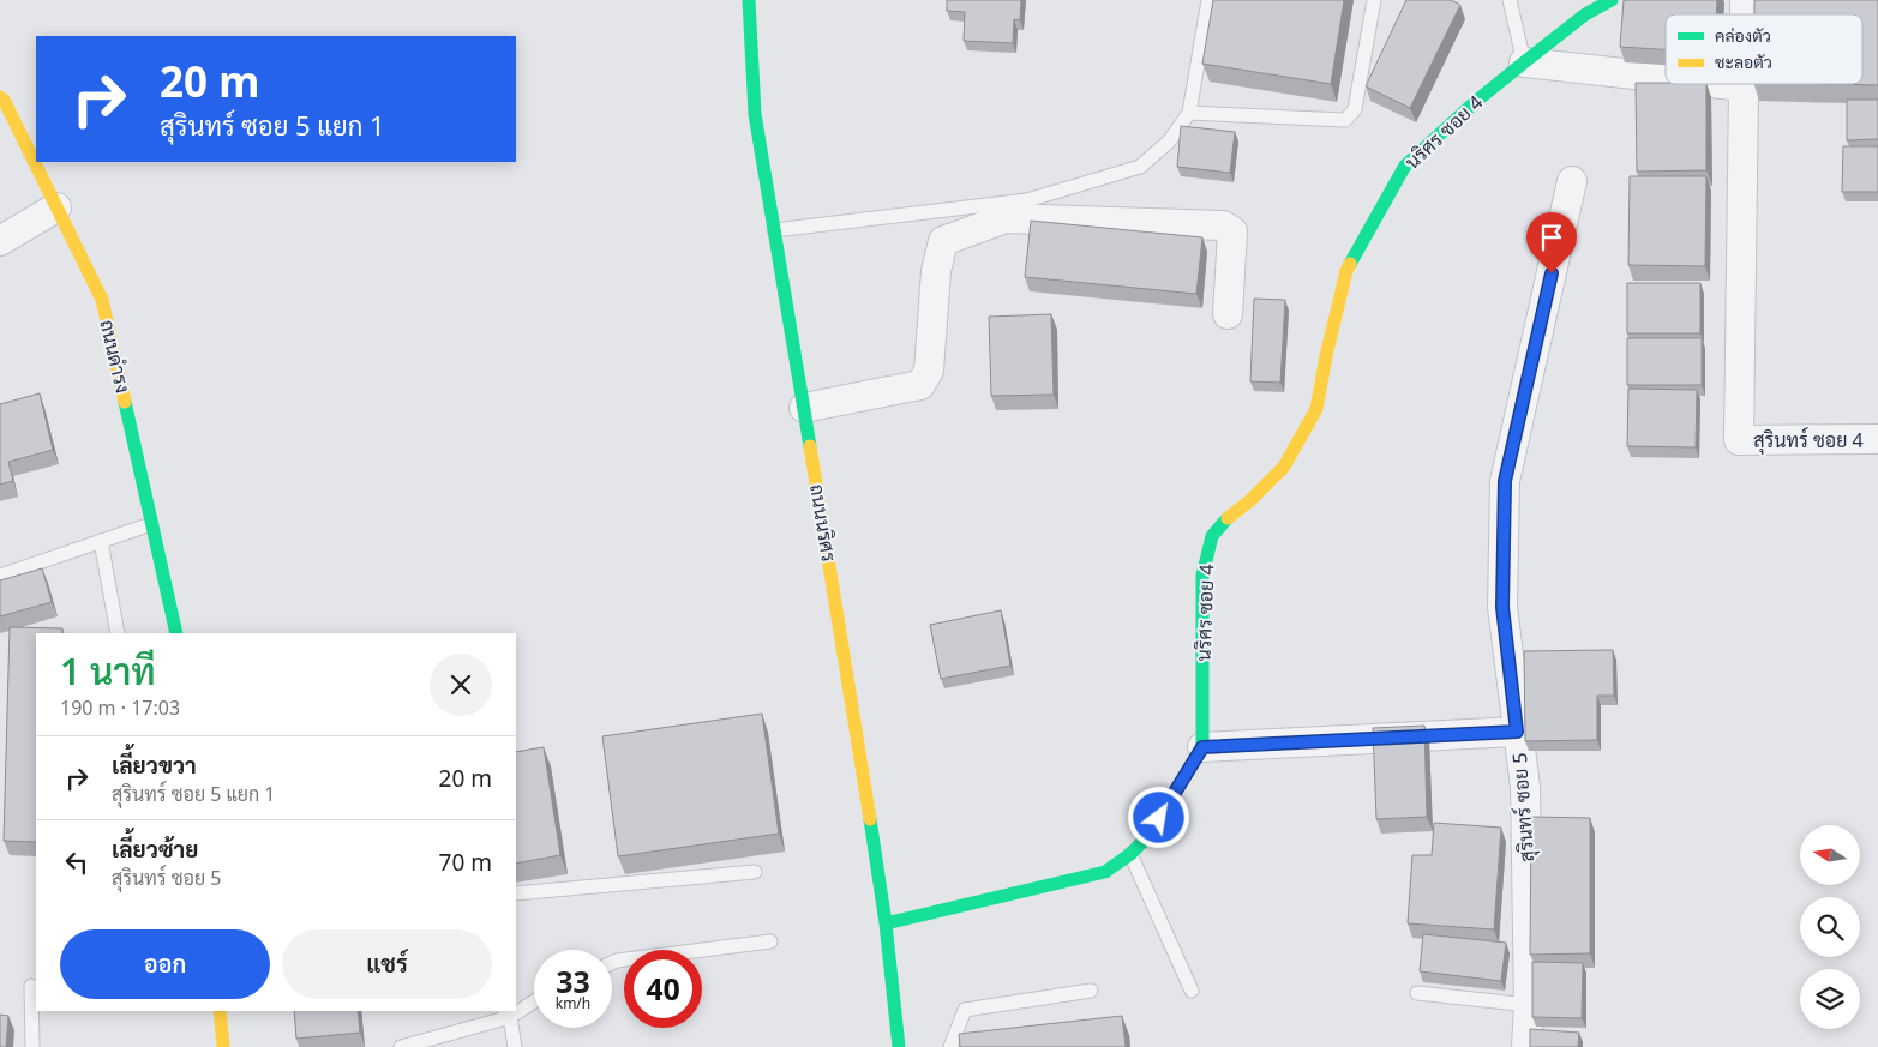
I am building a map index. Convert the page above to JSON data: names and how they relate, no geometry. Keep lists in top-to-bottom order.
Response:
{
  "streets": {
    "street": [
      "นริศร ซอย 4",
      "ถนนดำรง",
      "สุรินทร์ ซอย 4",
      "ถนนนริศร",
      "สุรินทร์ ซอย 5"
    ]
  },
  "legend": ["คล่องตัว", "ชะลอตัว"],
  "north": "left",
  "page": {
    "turn": ["20 m", "สุรินทร์ ซอย 5 แยก 1"],
    "heading": ["1 นาที", "190 m · 17:03"],
    "list": [
      {
        "name": "เลี้ยวขวา",
        "note": "สุรินทร์ ซอย 5 แยก 1",
        "value": "20 m"
      },
      {
        "name": "เลี้ยวซ้าย",
        "note": "สุรินทร์ ซอย 5",
        "value": "70 m"
      }
    ],
    "buttons": ["ออก", "แชร์"],
    "speed": "33 km/h",
    "limit": "40"
  }
}
